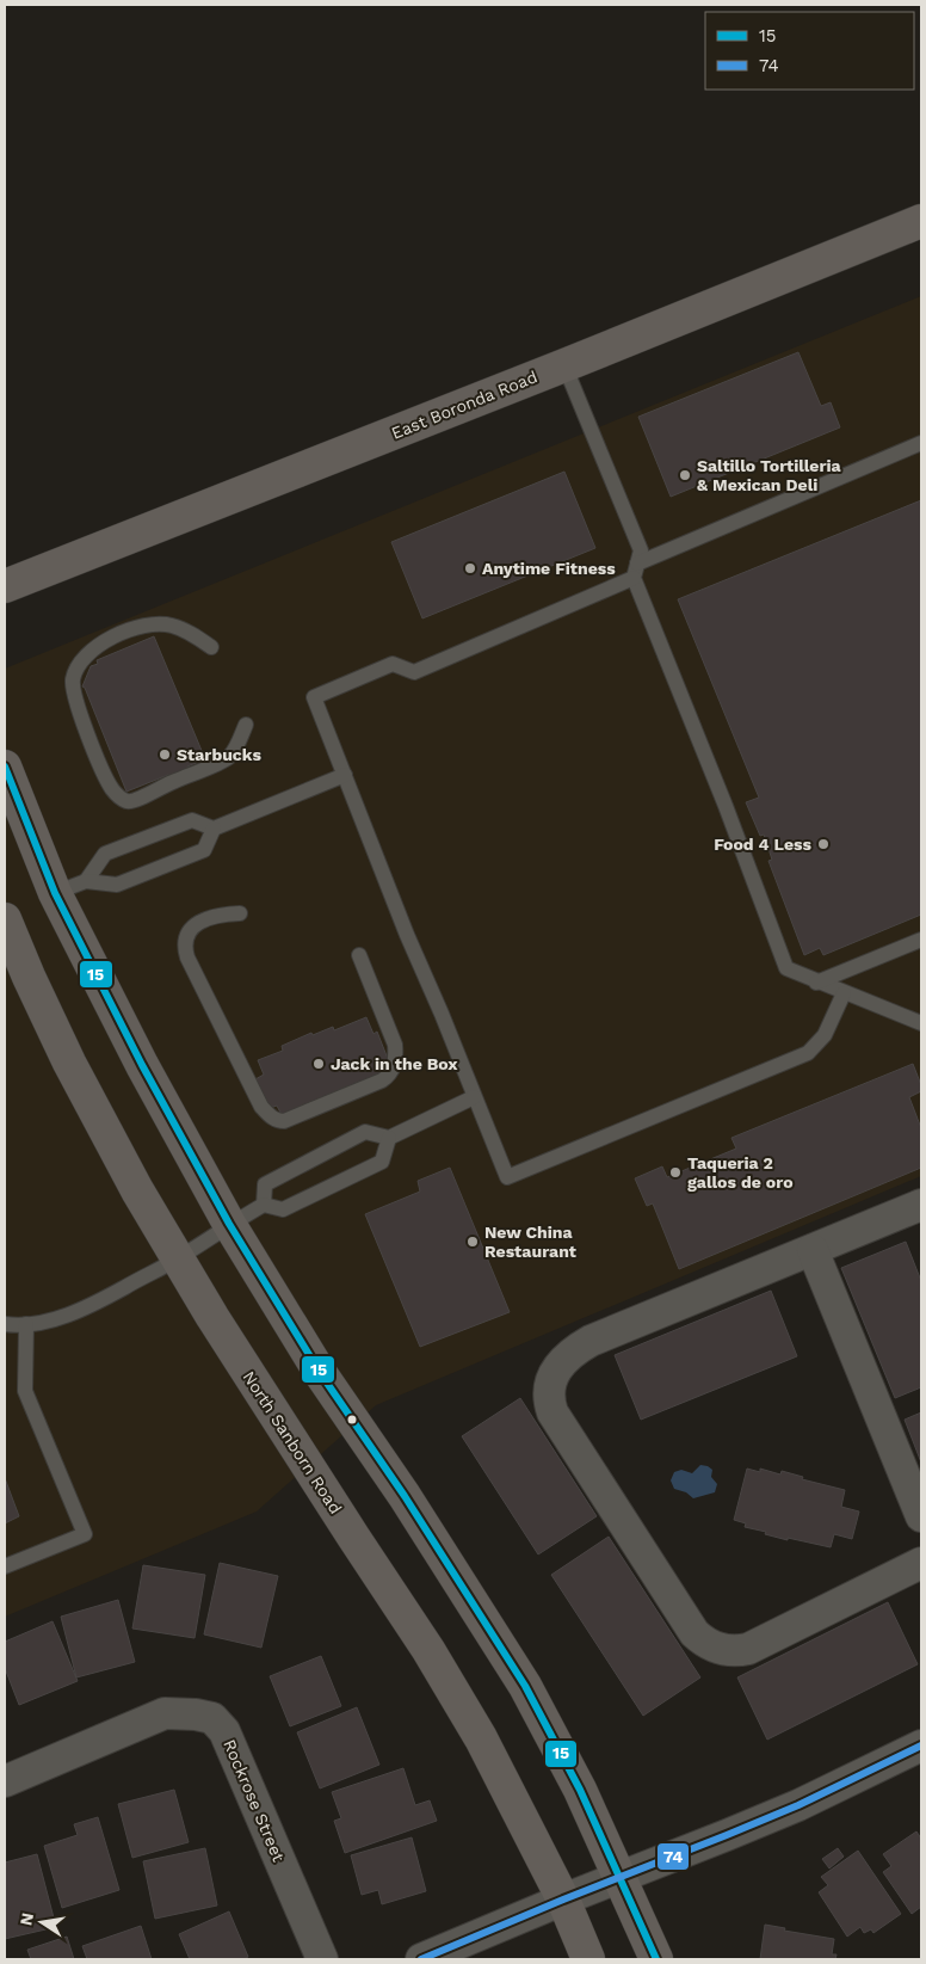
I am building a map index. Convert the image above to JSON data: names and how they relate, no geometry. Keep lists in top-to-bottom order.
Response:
{
  "streets": {
    "main road": ["East Boronda Road", "North Sanborn Road"],
    "street": ["Rockrose Street"]
  },
  "places": [
    "Saltillo Tortilleria & Mexican Deli",
    "Anytime Fitness",
    "Starbucks",
    "Food 4 Less",
    "Jack in the Box",
    "Taqueria 2 gallos de oro",
    "New China Restaurant"
  ],
  "lines": ["transit line 15", "transit line 74"],
  "legend": ["15", "74"],
  "north": "left"
}
